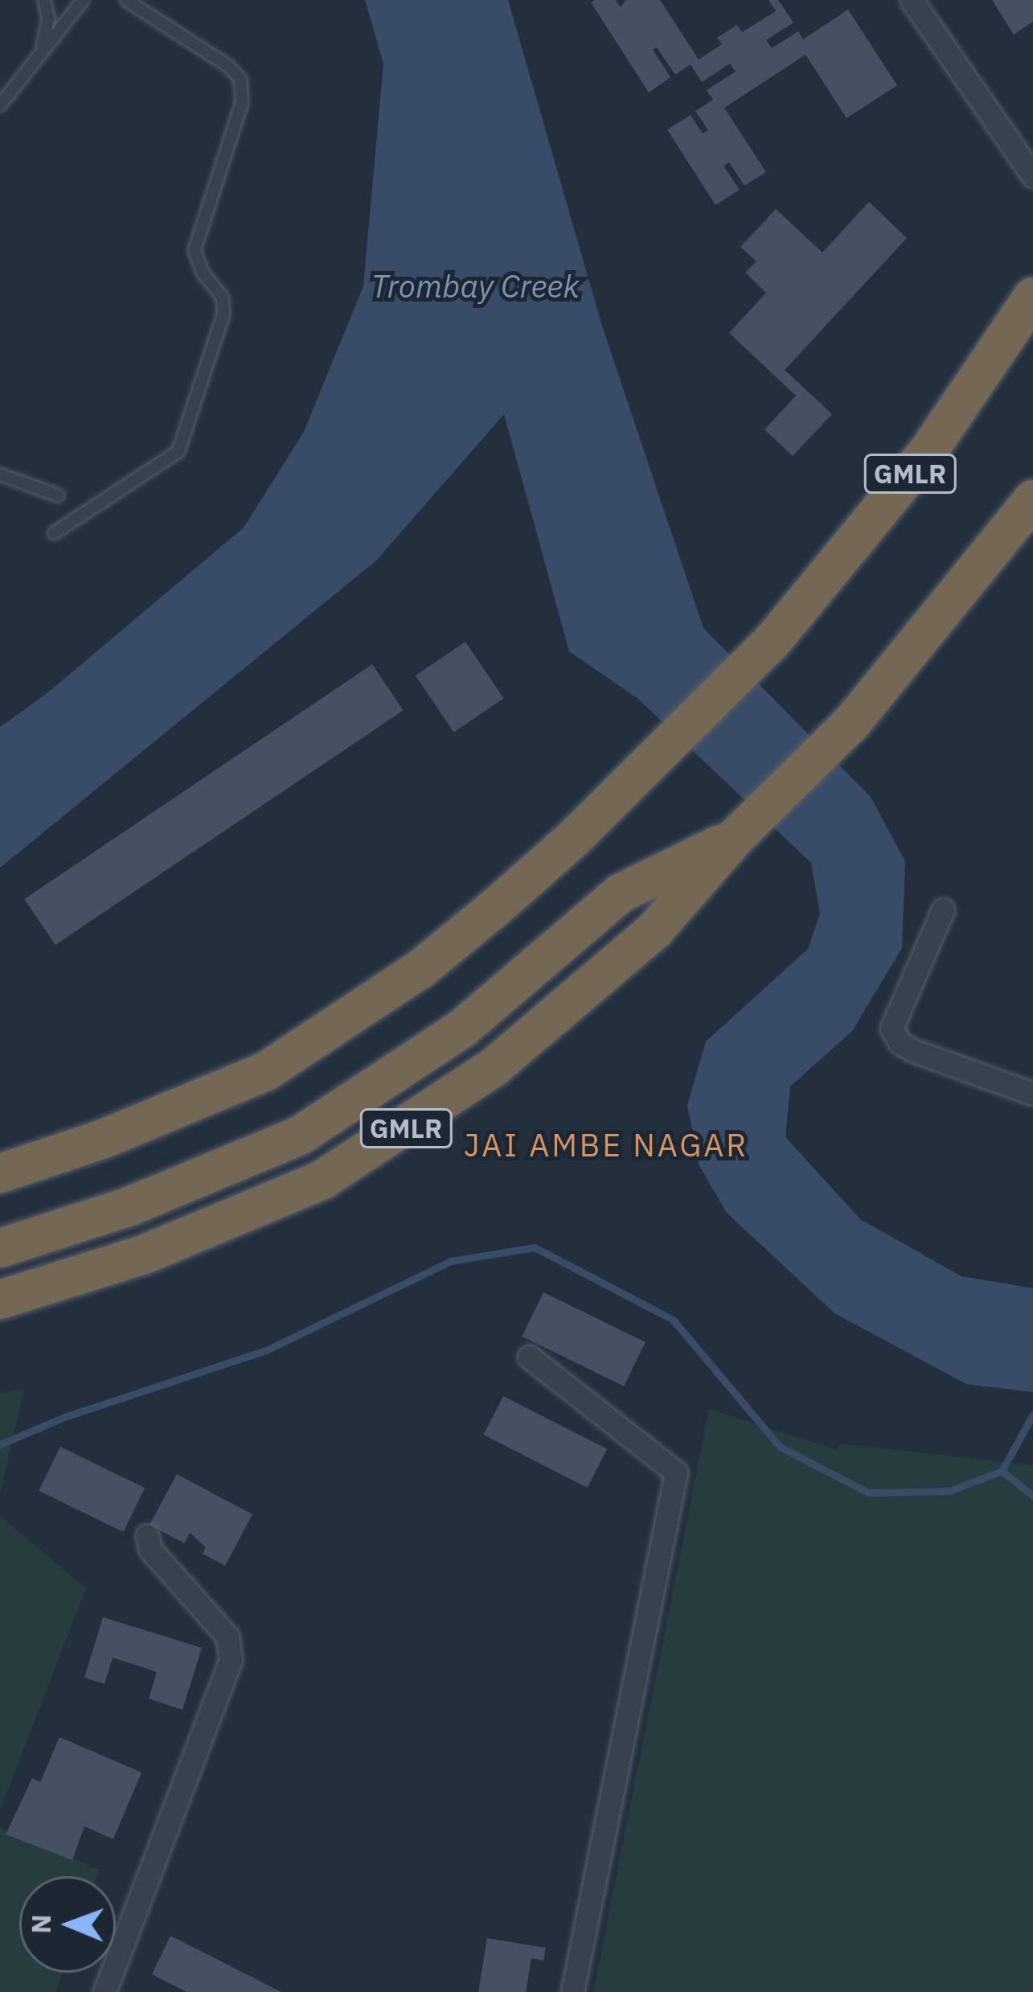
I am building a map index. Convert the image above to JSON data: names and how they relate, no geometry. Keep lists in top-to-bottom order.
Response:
{
  "streets": {
    "highway": ["GMLR"]
  },
  "districts": ["JAI AMBE NAGAR"],
  "water": ["Trombay Creek"],
  "north": "left"
}
